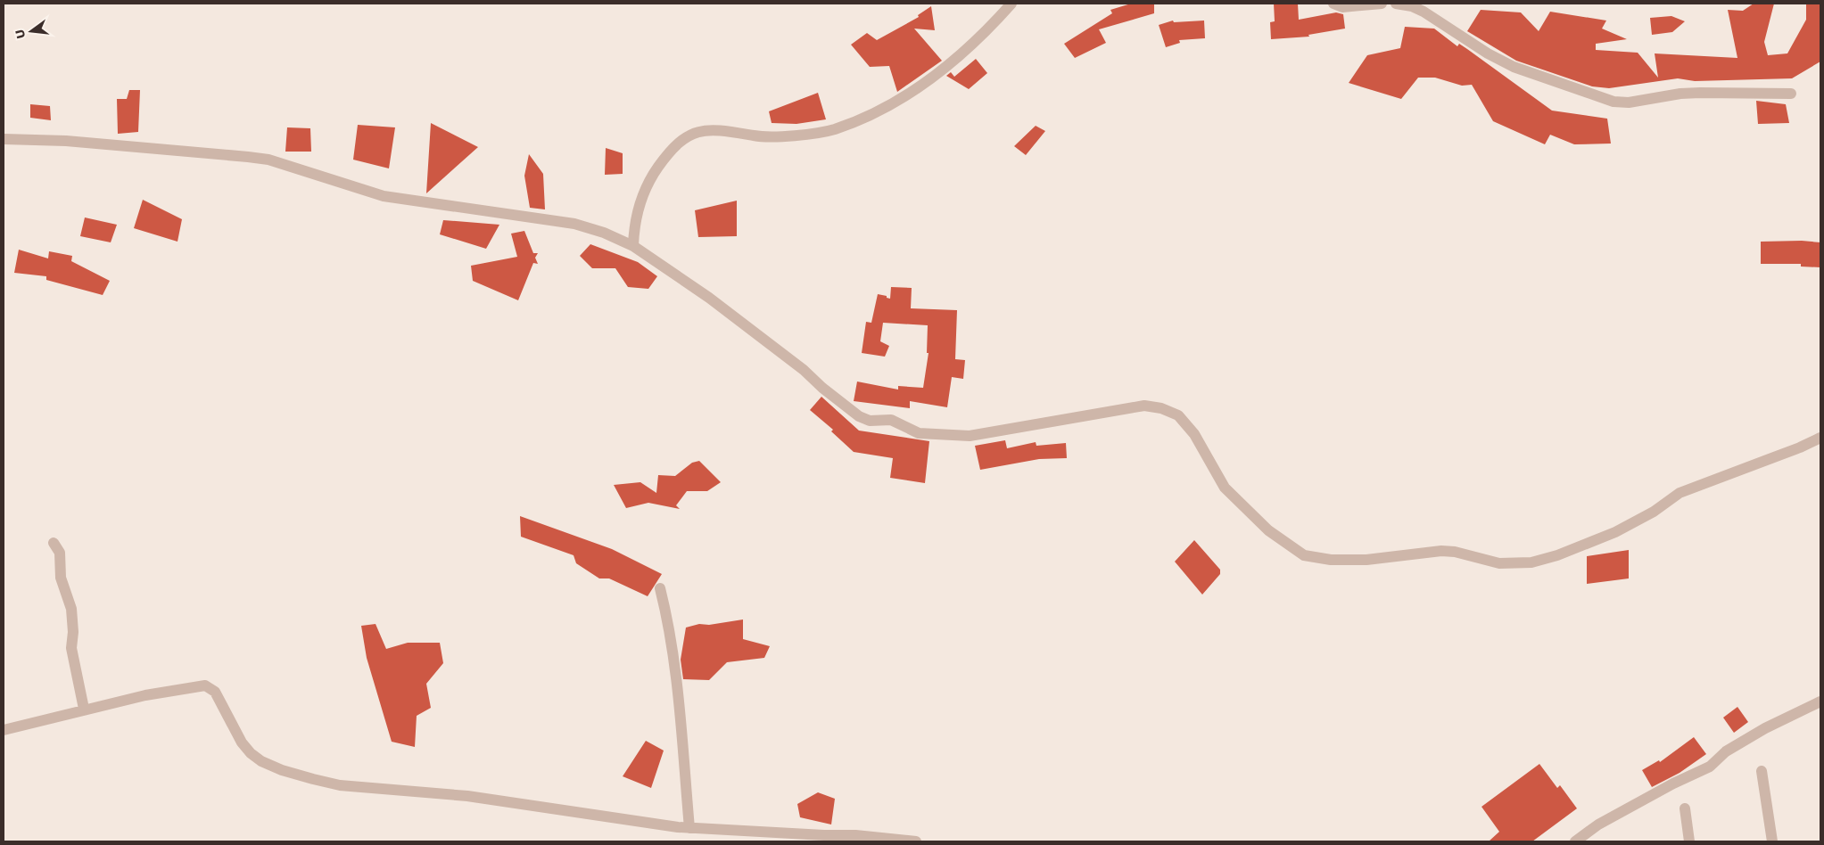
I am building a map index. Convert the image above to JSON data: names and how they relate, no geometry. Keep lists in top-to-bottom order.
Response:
{
  "north": "left"
}
